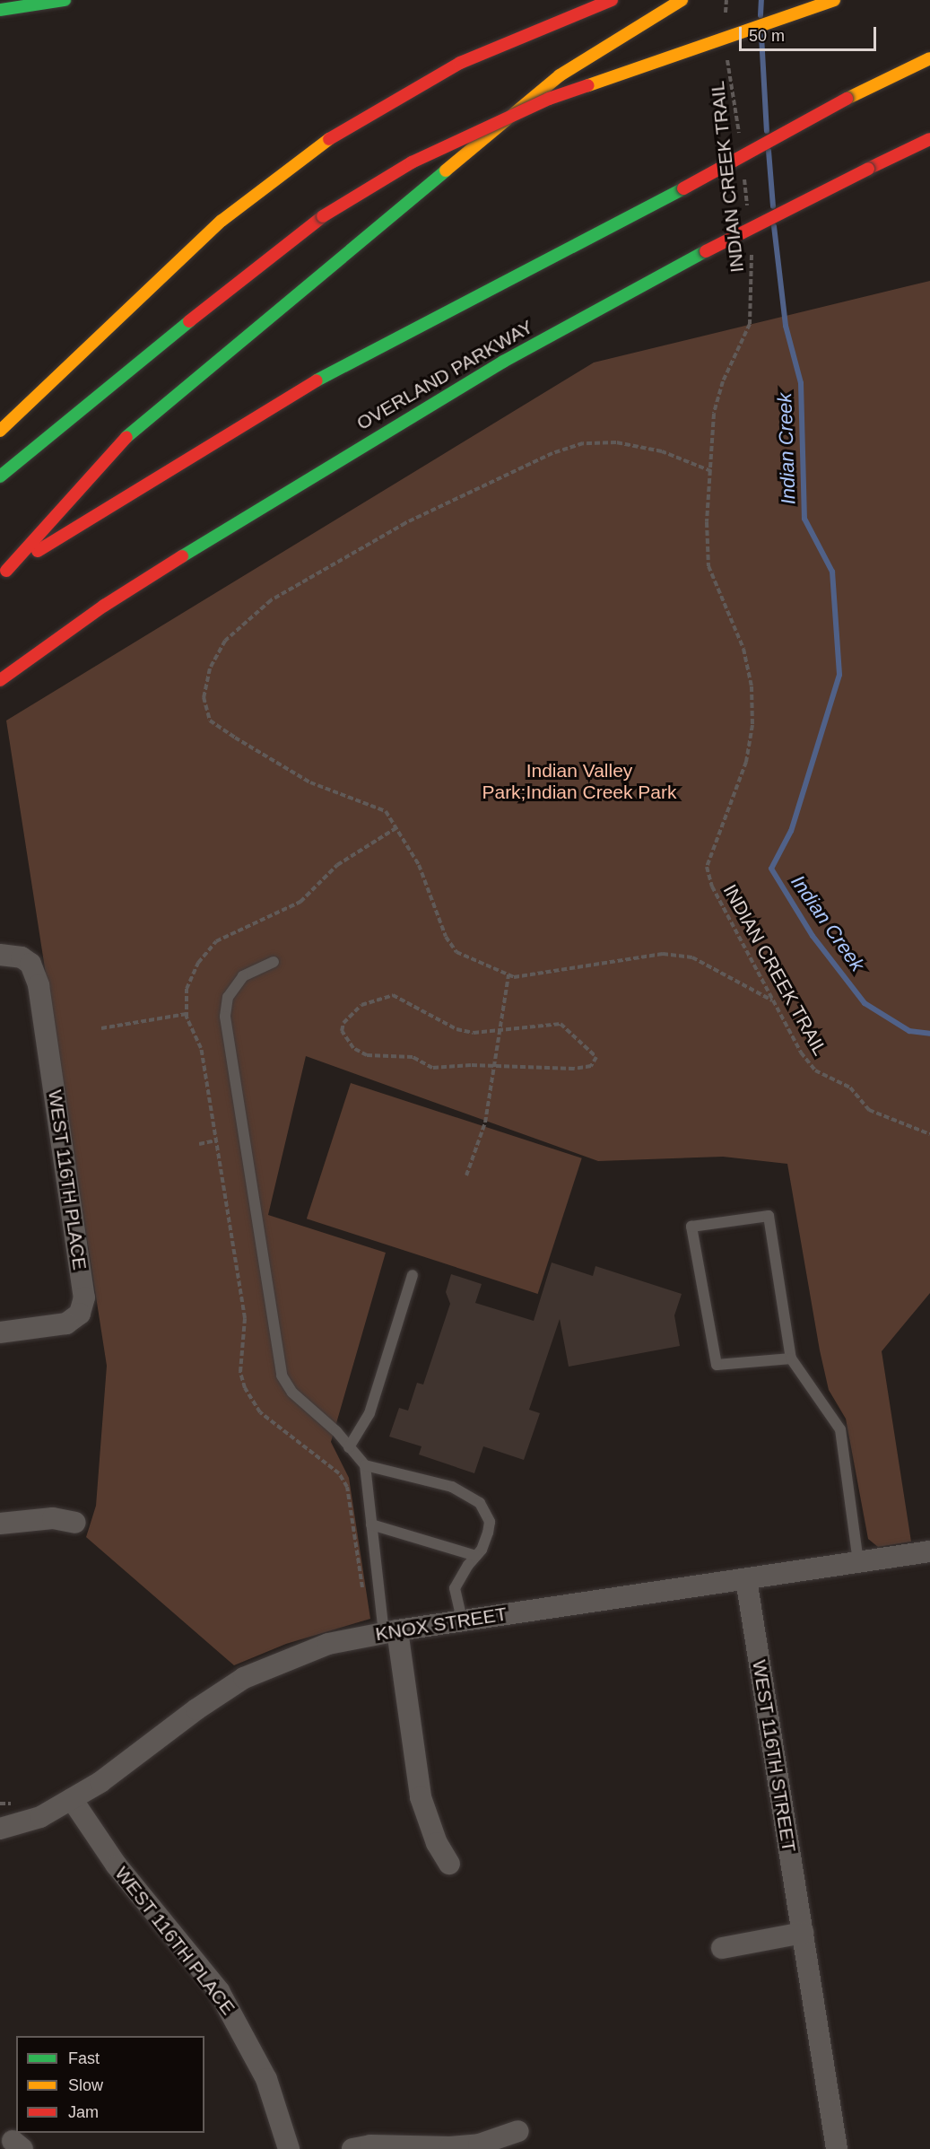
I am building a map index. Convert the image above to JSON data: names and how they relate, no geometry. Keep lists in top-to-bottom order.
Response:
{
  "streets": {
    "main road": ["OVERLAND PARKWAY"],
    "street": ["WEST 116TH PLACE", "KNOX STREET", "WEST 116TH STREET"],
    "path": ["INDIAN CREEK TRAIL"]
  },
  "crossings": [
    ["WEST 116TH PLACE", "KNOX STREET"],
    ["KNOX STREET", "WEST 116TH STREET"]
  ],
  "water": ["Indian Creek"],
  "parks": ["Indian Valley Park;Indian Creek Park"],
  "legend": ["Fast", "Slow", "Jam"],
  "scale_bar": "50 m"
}
